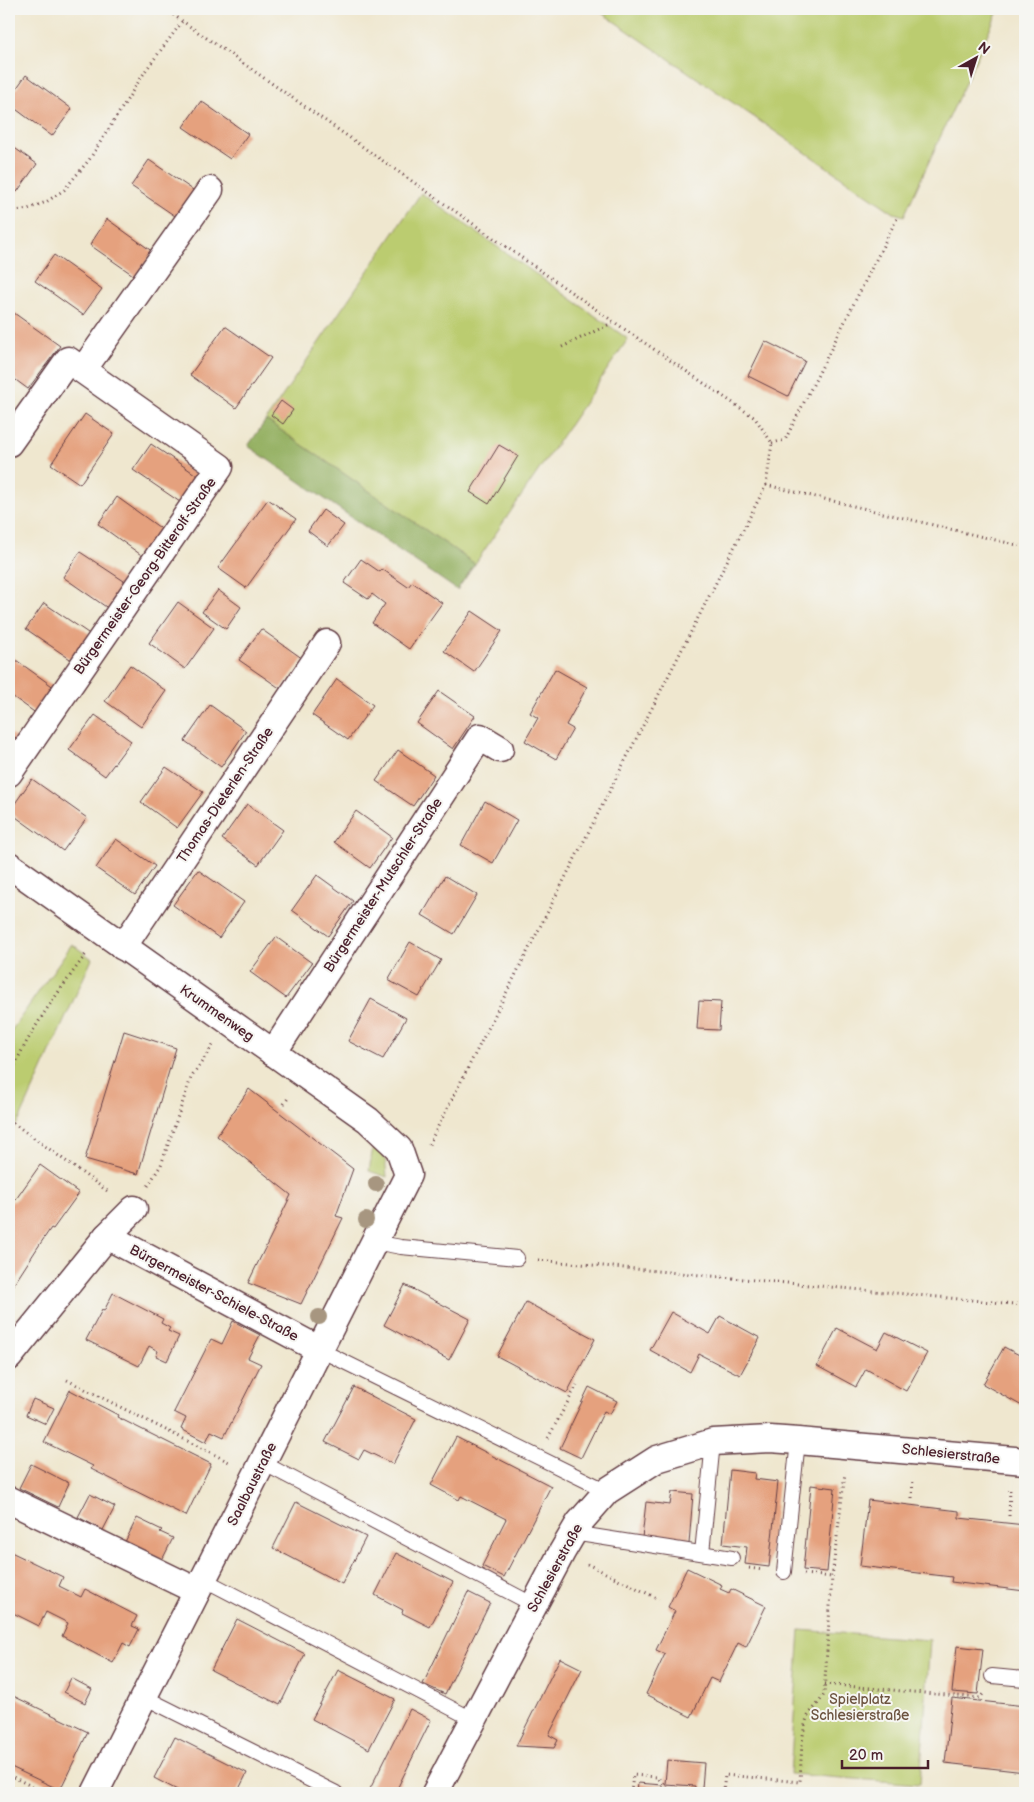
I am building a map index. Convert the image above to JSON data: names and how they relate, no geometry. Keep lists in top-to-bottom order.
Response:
{
  "streets": {
    "street": [
      "Bürgermeister-Georg-Bitterolf-Straße",
      "Thomas-Dieterlen-Straße",
      "Bürgermeister-Mutschler-Straße",
      "Krummenweg",
      "Bürgermeister-Schiele-Straße",
      "Schlesierstraße",
      "Saalbaustraße"
    ]
  },
  "crossings": [
    ["Thomas-Dieterlen-Straße", "Krummenweg"],
    ["Bürgermeister-Mutschler-Straße", "Krummenweg"],
    ["Krummenweg", "Saalbaustraße"],
    ["Bürgermeister-Schiele-Straße", "Saalbaustraße"]
  ],
  "parks": ["Spielplatz Schlesierstraße"],
  "scale_bar": "20 m",
  "north": "top right"
}
